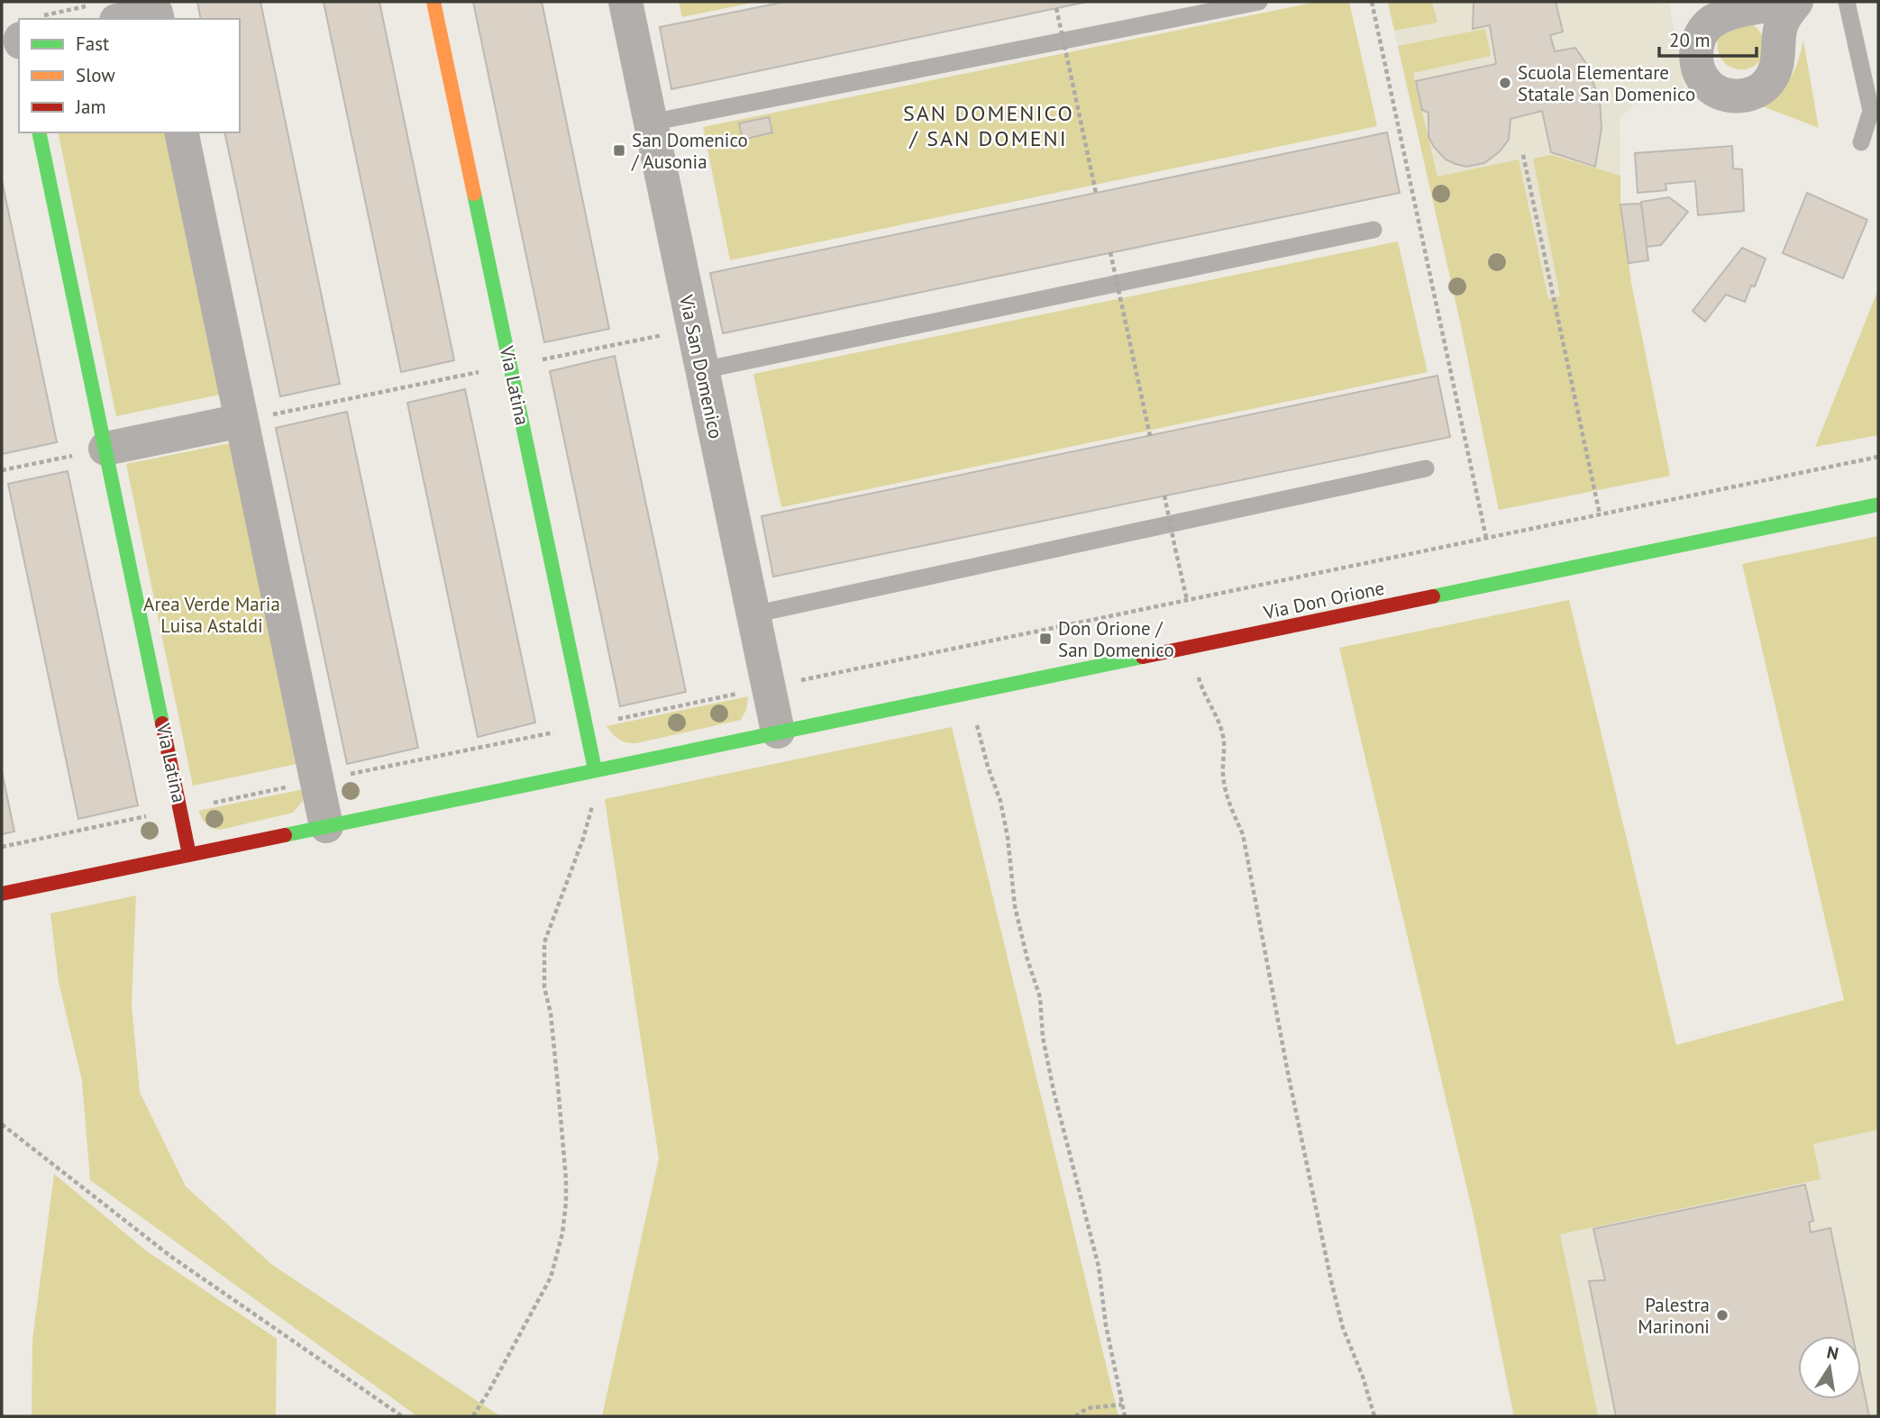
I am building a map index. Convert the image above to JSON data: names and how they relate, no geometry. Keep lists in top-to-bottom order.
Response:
{
  "streets": {
    "street": ["Via San Domenico", "Via Latina", "Via Don Orione"]
  },
  "crossings": [
    ["Via San Domenico", "Via Don Orione"]
  ],
  "districts": ["SAN DOMENICO / SAN DOMENI"],
  "parks": ["Area Verde Maria Luisa Astaldi"],
  "places": {
    "other": ["Scuola Elementare Statale San Domenico", "Palestra Marinoni"],
    "transit": ["San Domenico / Ausonia", "Don Orione / San Domenico"]
  },
  "legend": ["Fast", "Slow", "Jam"],
  "scale_bar": "20 m",
  "north": "top"
}
